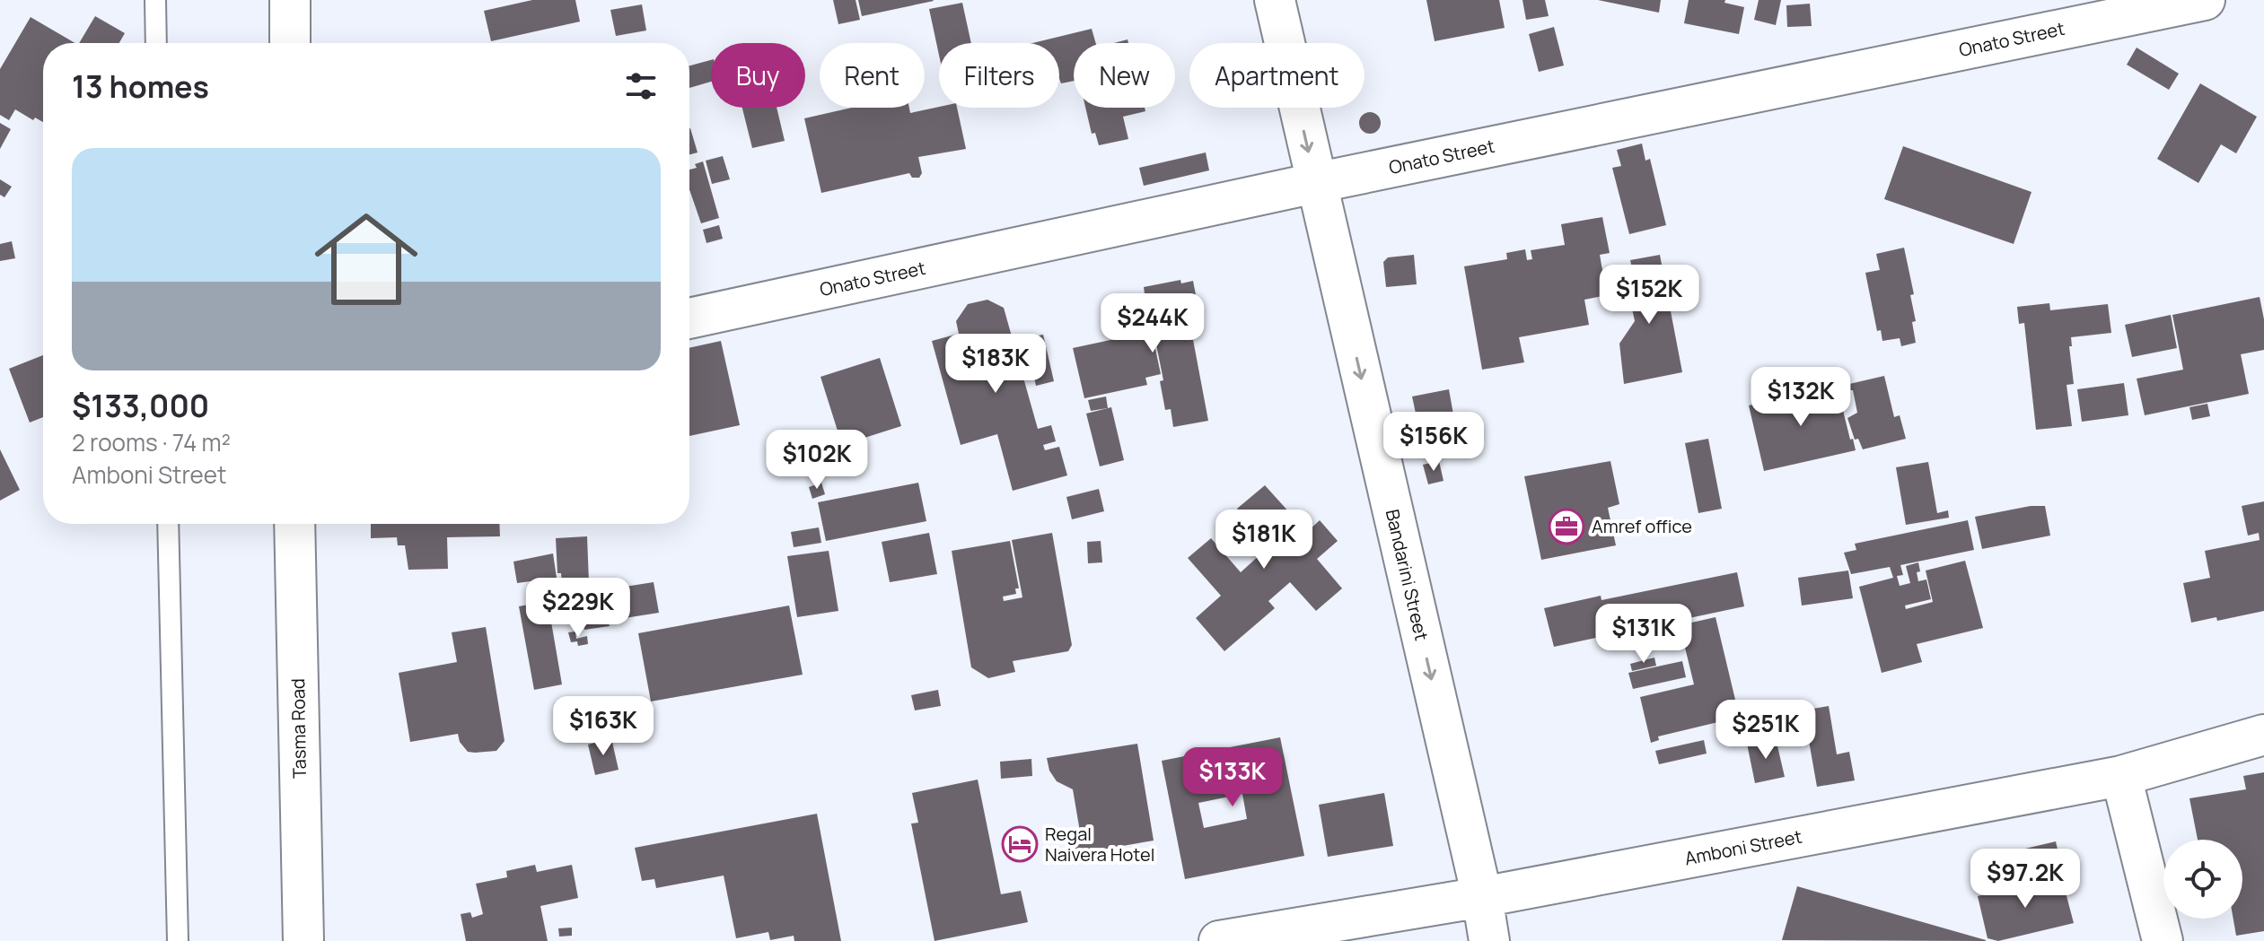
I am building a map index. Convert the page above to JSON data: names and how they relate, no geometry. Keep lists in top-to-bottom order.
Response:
{
  "streets": {
    "street": [
      "Onato Street",
      "Bandarini Street",
      "Tasma Road",
      "Amboni Street"
    ]
  },
  "crossings": [
    ["Onato Street", "Bandarini Street"],
    ["Bandarini Street", "Amboni Street"]
  ],
  "one_way": ["Bandarini Street"],
  "places": {
    "office": ["Amref office"],
    "hotel": ["Regal Naivera Hotel"]
  },
  "page": {
    "chip": [
      "Buy",
      "Rent",
      "Filters",
      "New",
      "Apartment"
    ],
    "heading": "13 homes",
    "list": [
      {
        "name": "$133,000",
        "note": "2 rooms · 74 m² · Amboni Street"
      }
    ],
    "price": [
      "$152K",
      "$244K",
      "$183K",
      "$132K",
      "$156K",
      "$102K",
      "$181K",
      "$229K",
      "$131K",
      "$163K",
      "$251K",
      "$133K",
      "$97.2K"
    ]
  }
}
